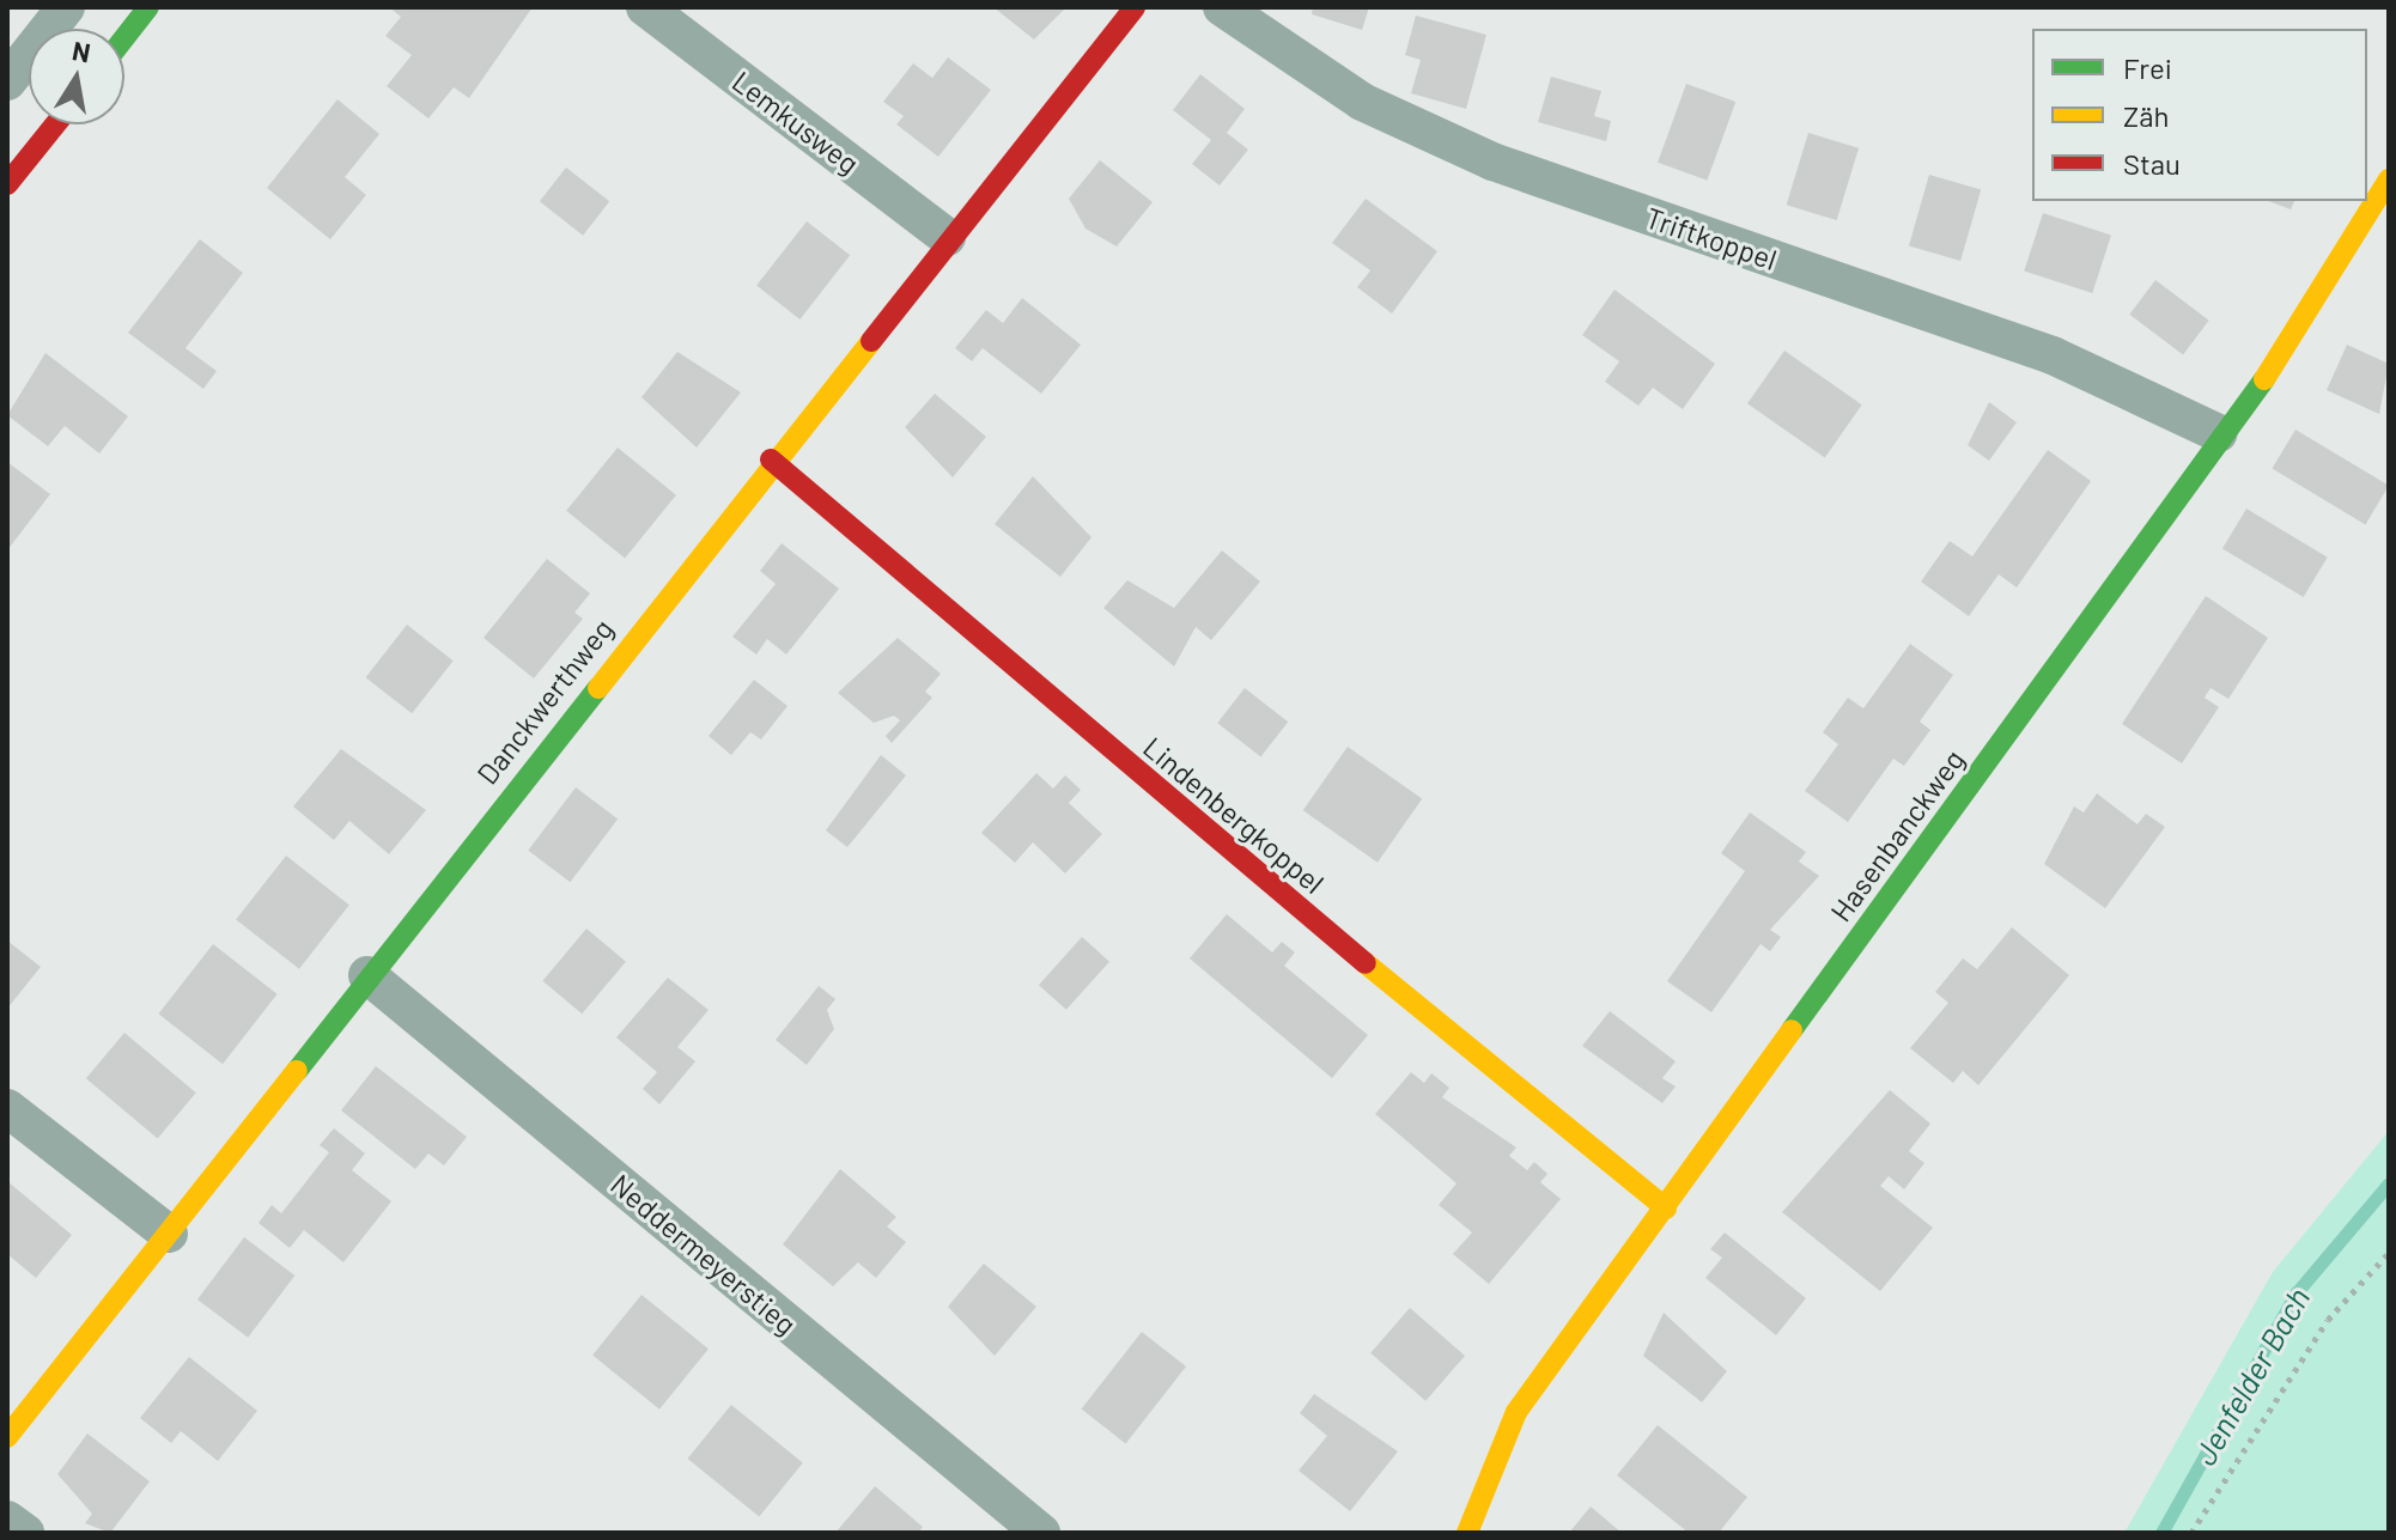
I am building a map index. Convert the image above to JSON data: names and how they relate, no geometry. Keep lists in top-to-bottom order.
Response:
{
  "streets": {
    "street": [
      "Lemkusweg",
      "Triftkoppel",
      "Danckwerthweg",
      "Lindenbergkoppel",
      "Hasenbanckweg",
      "Neddermeyerstieg"
    ]
  },
  "crossings": [
    ["Lemkusweg", "Danckwerthweg"],
    ["Triftkoppel", "Hasenbanckweg"],
    ["Danckwerthweg", "Lindenbergkoppel"],
    ["Danckwerthweg", "Neddermeyerstieg"],
    ["Lindenbergkoppel", "Hasenbanckweg"]
  ],
  "water": ["Jenfelder Bach"],
  "legend": ["Frei", "Zäh", "Stau"],
  "north": "top"
}
